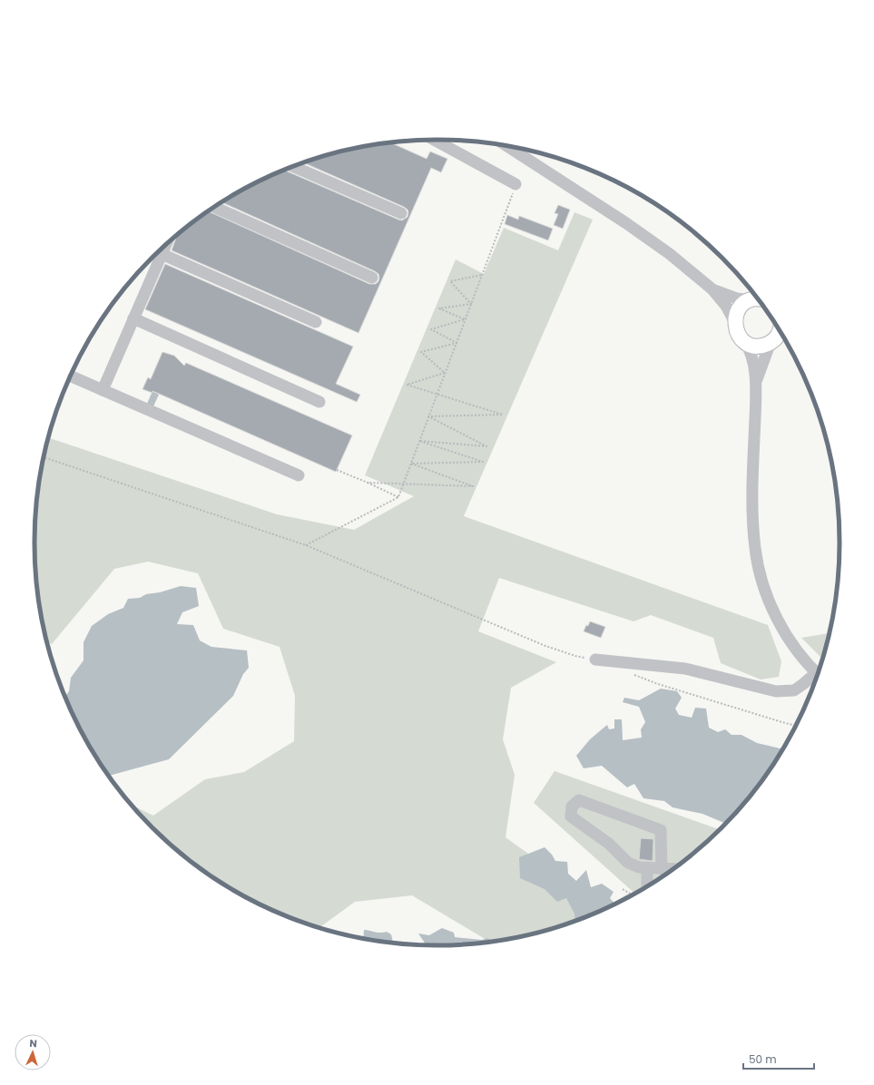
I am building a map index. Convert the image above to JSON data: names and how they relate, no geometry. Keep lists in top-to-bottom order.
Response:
{
  "scale_bar": "50 m",
  "north": "top"
}
